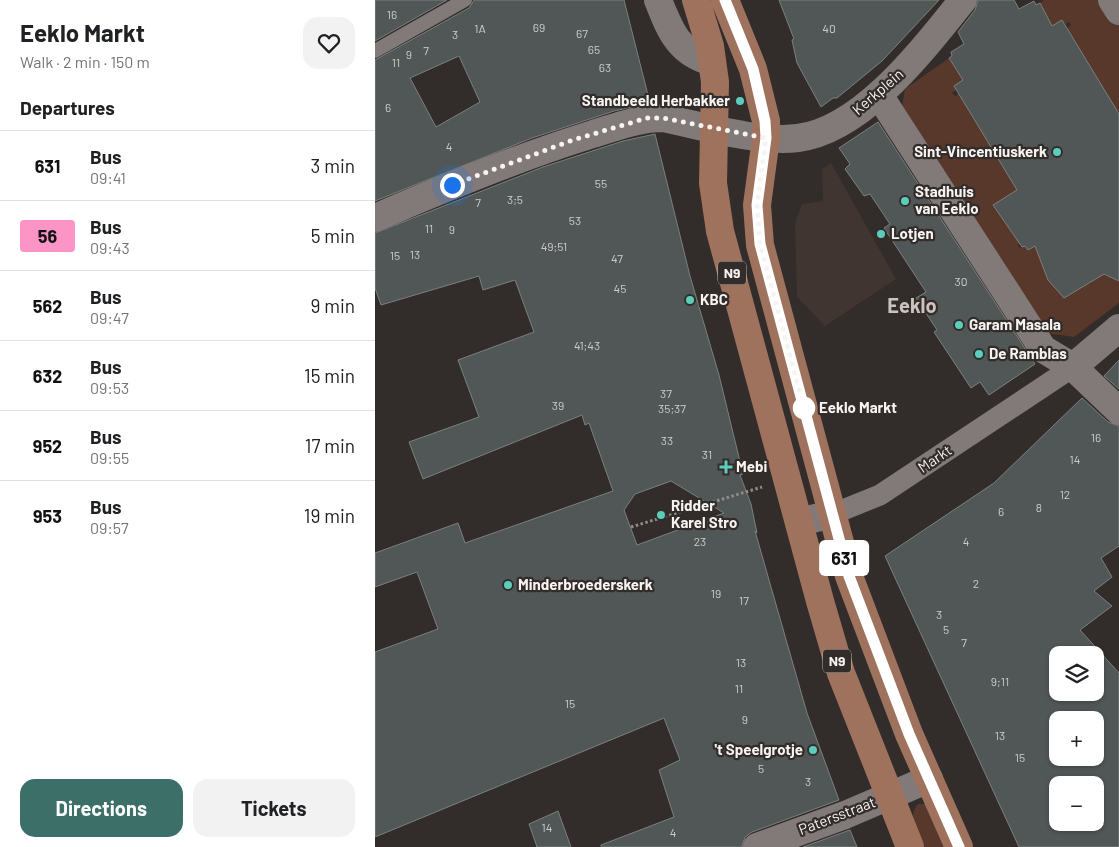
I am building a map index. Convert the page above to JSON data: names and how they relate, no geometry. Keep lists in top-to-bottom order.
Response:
{
  "streets": {
    "main road": ["N9"],
    "street": ["Kerkplein", "Markt", "Patersstraat"]
  },
  "crossings": [
    ["Kerkplein", "N9"],
    ["N9", "Markt"],
    ["N9", "Patersstraat"]
  ],
  "districts": ["Eeklo"],
  "places": {
    "other": [
      "Standbeeld Herbakker",
      "Sint-Vincentiuskerk",
      "Stadhuis van Eeklo",
      "Lotjen",
      "KBC",
      "Garam Masala",
      "De Ramblas",
      "Eeklo Markt",
      "Ridder Karel Stro",
      "Minderbroederskerk",
      "'t Speelgrotje"
    ],
    "health": ["Mebi"]
  },
  "lines": ["bus line 631"],
  "house_numbers": [
    "16",
    "69",
    "1A",
    "40",
    "67",
    "3",
    "65",
    "7",
    "9",
    "11",
    "63",
    "6",
    "4",
    "55",
    "3;5",
    "7",
    "53",
    "11",
    "9",
    "49;51",
    "13",
    "15",
    "47",
    "30",
    "45",
    "41;43",
    "37",
    "39",
    "35;37",
    "16",
    "33",
    "31",
    "14",
    "12",
    "8",
    "6",
    "23",
    "4",
    "2",
    "19",
    "17",
    "3",
    "5",
    "7",
    "13",
    "9;11",
    "11",
    "15",
    "9",
    "13",
    "15",
    "5",
    "3",
    "14",
    "4"
  ],
  "page": {
    "heading": [
      ["Eeklo Markt", "Walk · 2 min · 150 m"],
      "Departures"
    ],
    "on_map": "631",
    "list": [
      {
        "mark": "631",
        "name": "Bus",
        "note": "09:41",
        "value": "3 min"
      },
      {
        "mark": "56",
        "name": "Bus",
        "note": "09:43",
        "value": "5 min"
      },
      {
        "mark": "562",
        "name": "Bus",
        "note": "09:47",
        "value": "9 min"
      },
      {
        "mark": "632",
        "name": "Bus",
        "note": "09:53",
        "value": "15 min"
      },
      {
        "mark": "952",
        "name": "Bus",
        "note": "09:55",
        "value": "17 min"
      },
      {
        "mark": "953",
        "name": "Bus",
        "note": "09:57",
        "value": "19 min"
      }
    ],
    "map_buttons": ["+", "−"],
    "buttons": ["Directions", "Tickets"]
  }
}
